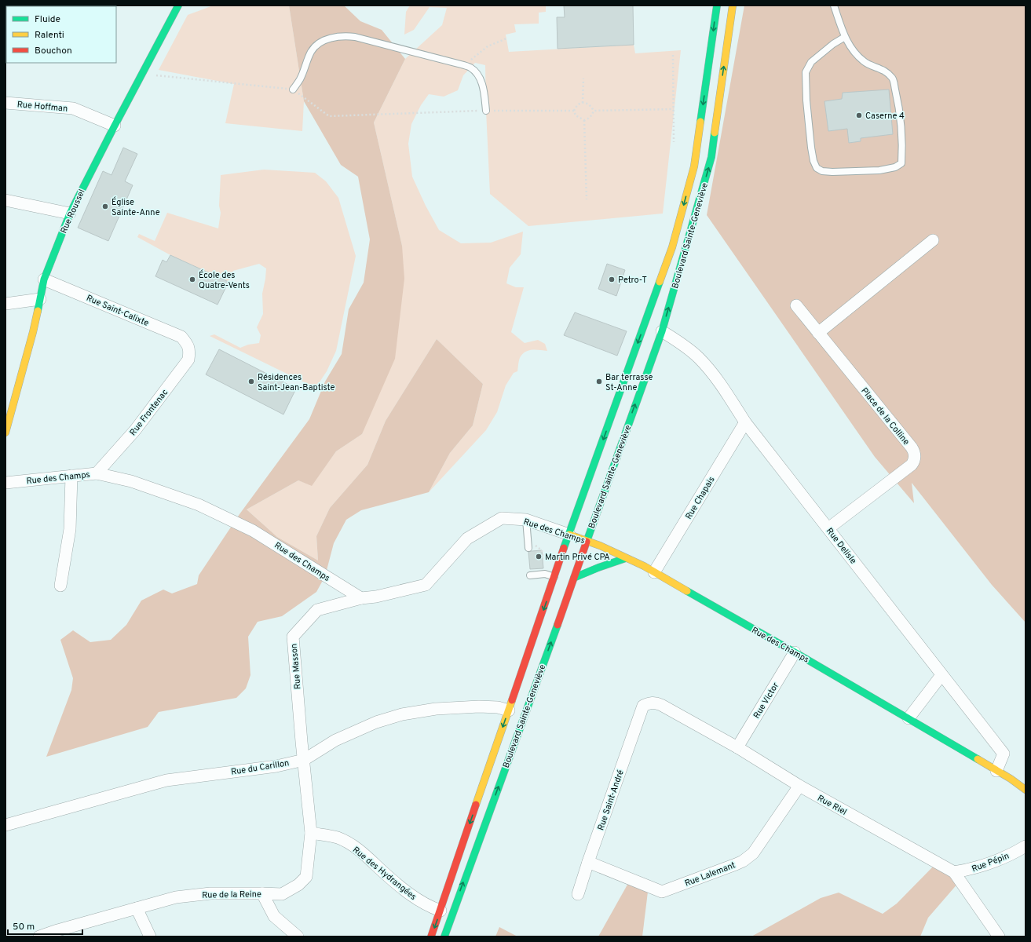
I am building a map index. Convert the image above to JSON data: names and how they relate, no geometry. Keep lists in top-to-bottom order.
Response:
{
  "streets": {
    "main road": ["Rue Roussel", "Boulevard Sainte-Geneviève", "Rue des Champs"],
    "street": [
      "Rue Hoffman",
      "Rue Saint-Calixte",
      "Rue Frontenac",
      "Place de la Colline",
      "Rue Chapais",
      "Rue Delisle",
      "Rue Masson",
      "Rue Victor",
      "Rue du Carillon",
      "Rue Saint-André",
      "Rue Riel",
      "Rue Pépin",
      "Rue des Hydrangées",
      "Rue Lalemant",
      "Rue de la Reine"
    ]
  },
  "crossings": [
    ["Rue Hoffman", "Rue Roussel"],
    ["Rue Roussel", "Rue Saint-Calixte"],
    ["Boulevard Sainte-Geneviève", "Rue des Champs"],
    ["Boulevard Sainte-Geneviève", "Rue Delisle"],
    ["Boulevard Sainte-Geneviève", "Rue du Carillon"],
    ["Boulevard Sainte-Geneviève", "Rue des Hydrangées"],
    ["Rue Saint-Calixte", "Rue Frontenac"],
    ["Rue Frontenac", "Rue des Champs"],
    ["Place de la Colline", "Rue Delisle"],
    ["Rue des Champs", "Rue Chapais"],
    ["Rue des Champs", "Rue Delisle"],
    ["Rue des Champs", "Rue Masson"],
    ["Rue des Champs", "Rue Victor"],
    ["Rue Chapais", "Rue Delisle"],
    ["Rue Masson", "Rue du Carillon"],
    ["Rue Masson", "Rue de la Reine"],
    ["Rue Victor", "Rue Riel"],
    ["Rue du Carillon", "Rue de la Reine"],
    ["Rue Saint-André", "Rue Riel"],
    ["Rue Saint-André", "Rue Lalemant"],
    ["Rue Riel", "Rue Pépin"],
    ["Rue Riel", "Rue Lalemant"],
    ["Rue des Hydrangées", "Rue de la Reine"]
  ],
  "places": [
    "Caserne 4",
    "Église Sainte-Anne",
    "École des Quatre-Vents",
    "Petro-T",
    "Résidences Saint-Jean-Baptiste",
    "Bar terrasse St-Anne",
    "Martin Privé CPA"
  ],
  "legend": ["Fluide", "Ralenti", "Bouchon"],
  "scale_bar": "50 m"
}
